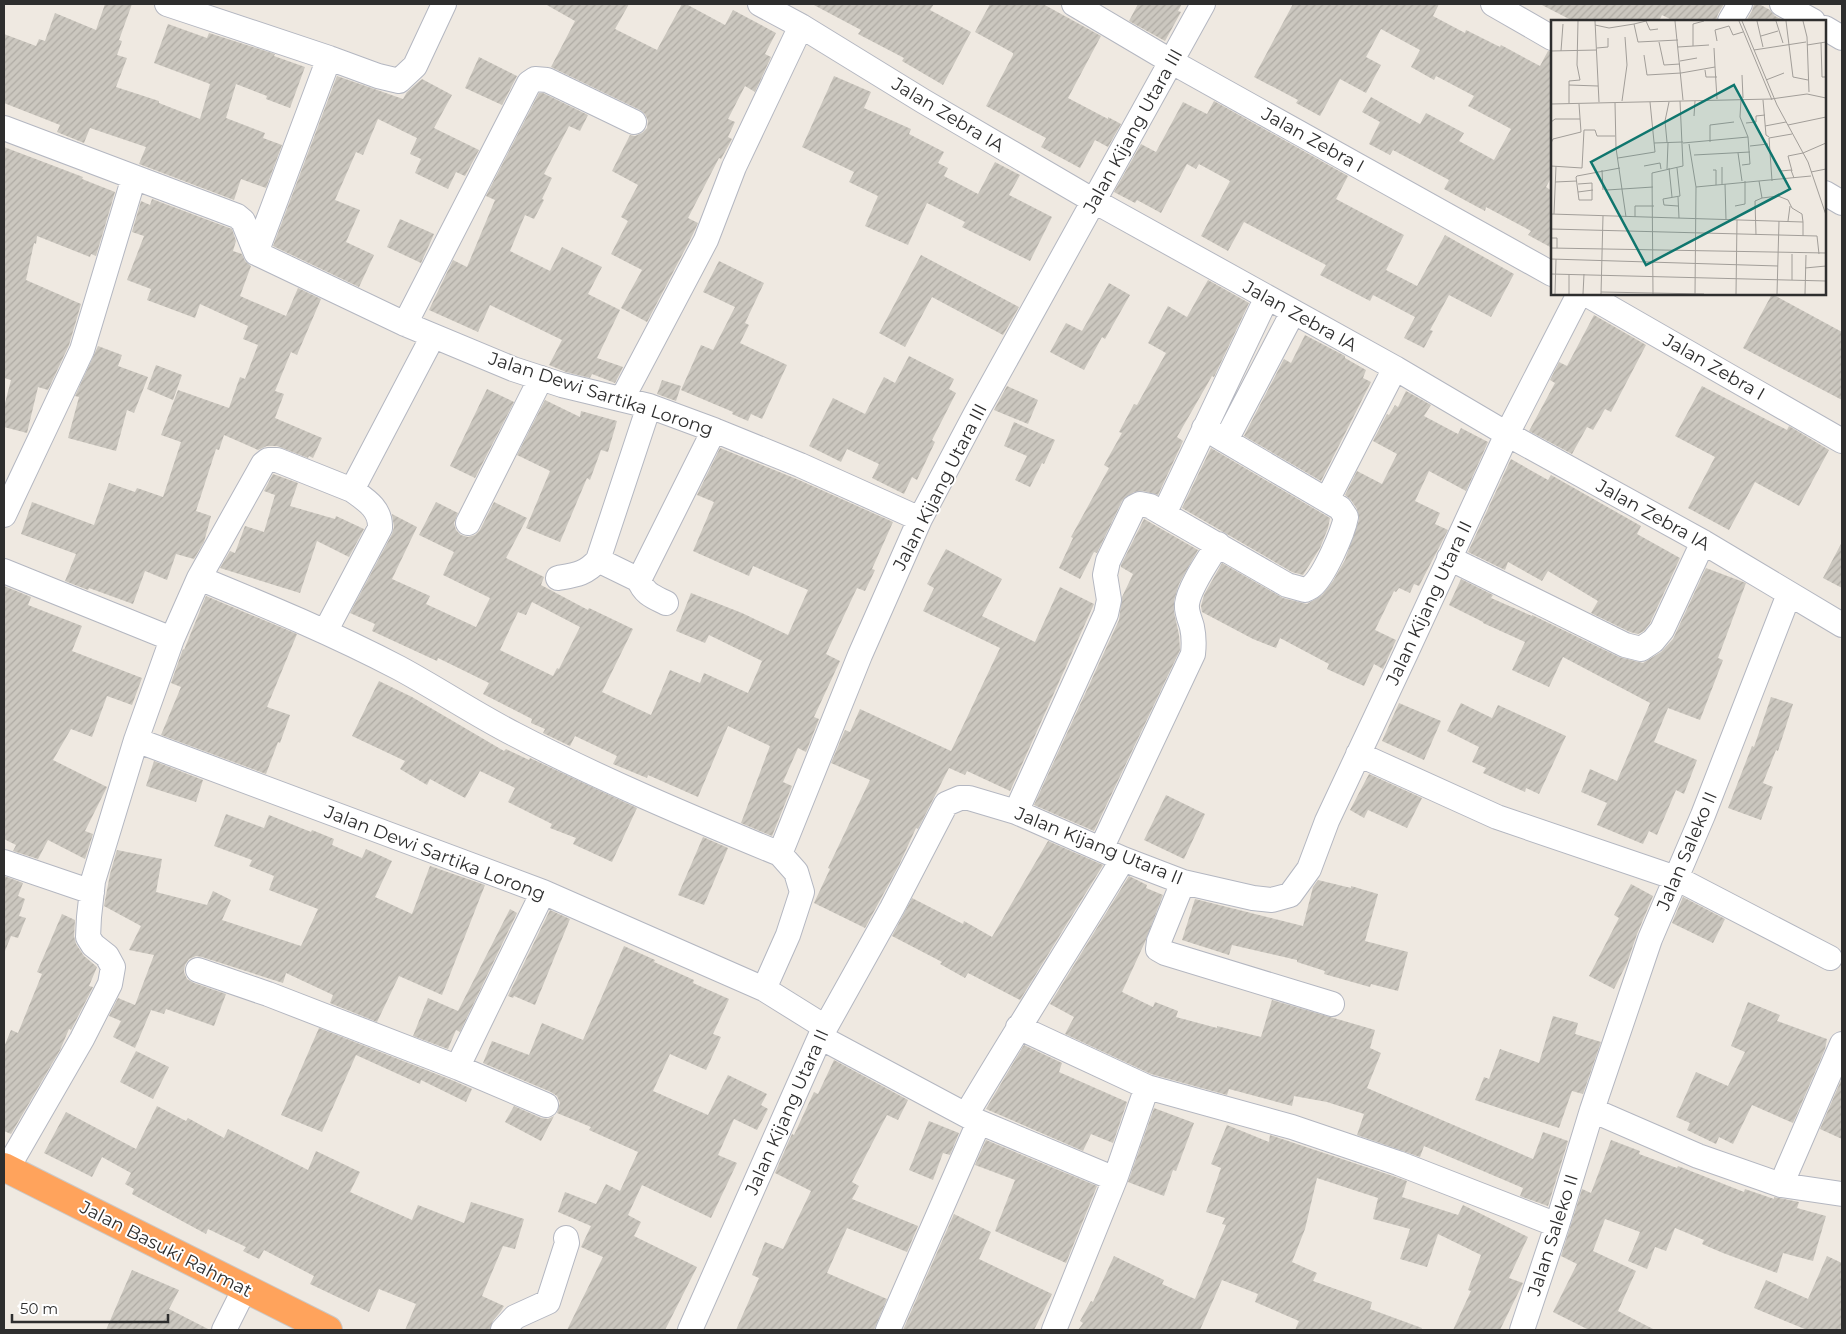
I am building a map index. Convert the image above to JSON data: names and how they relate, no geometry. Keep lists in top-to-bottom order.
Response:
{
  "streets": {
    "highway": ["Jalan Basuki Rahmat"],
    "street": [
      "Jalan Zebra IA",
      "Jalan Kijang Utara III",
      "Jalan Zebra I",
      "Jalan Dewi Sartika Lorong",
      "Jalan Kijang Utara II",
      "Jalan Saleko II"
    ]
  },
  "crossings": [
    ["Jalan Zebra IA", "Jalan Kijang Utara III"],
    ["Jalan Zebra IA", "Jalan Kijang Utara II"],
    ["Jalan Zebra IA", "Jalan Saleko II"],
    ["Jalan Kijang Utara III", "Jalan Zebra I"],
    ["Jalan Kijang Utara III", "Jalan Dewi Sartika Lorong"],
    ["Jalan Dewi Sartika Lorong", "Jalan Kijang Utara II"]
  ],
  "scale_bar": "50 m"
}
